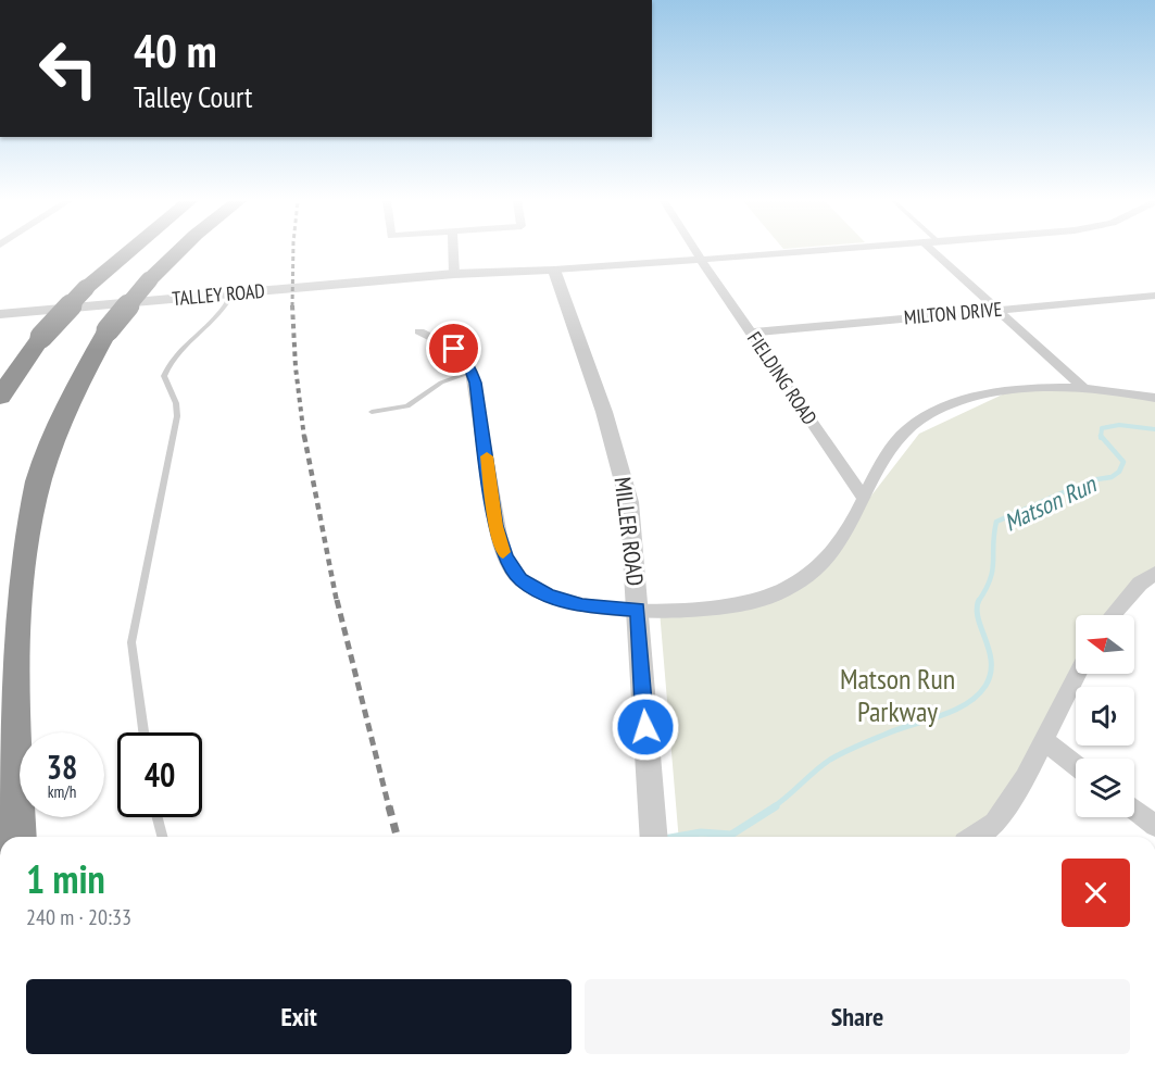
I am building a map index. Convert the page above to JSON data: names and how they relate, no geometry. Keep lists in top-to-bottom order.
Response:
{
  "streets": {
    "street": [
      "TALLEY ROAD",
      "MILTON DRIVE",
      "FIELDING ROAD",
      "MILLER ROAD"
    ]
  },
  "crossings": [
    ["TALLEY ROAD", "MILLER ROAD"],
    ["MILTON DRIVE", "FIELDING ROAD"]
  ],
  "water": ["Matson Run"],
  "parks": ["Matson Run Parkway"],
  "north": "left",
  "page": {
    "turn": ["40 m", "Talley Court"],
    "speed": "38 km/h",
    "limit": "40",
    "heading": ["1 min", "240 m · 20:33"],
    "buttons": ["Exit", "Share"]
  }
}
